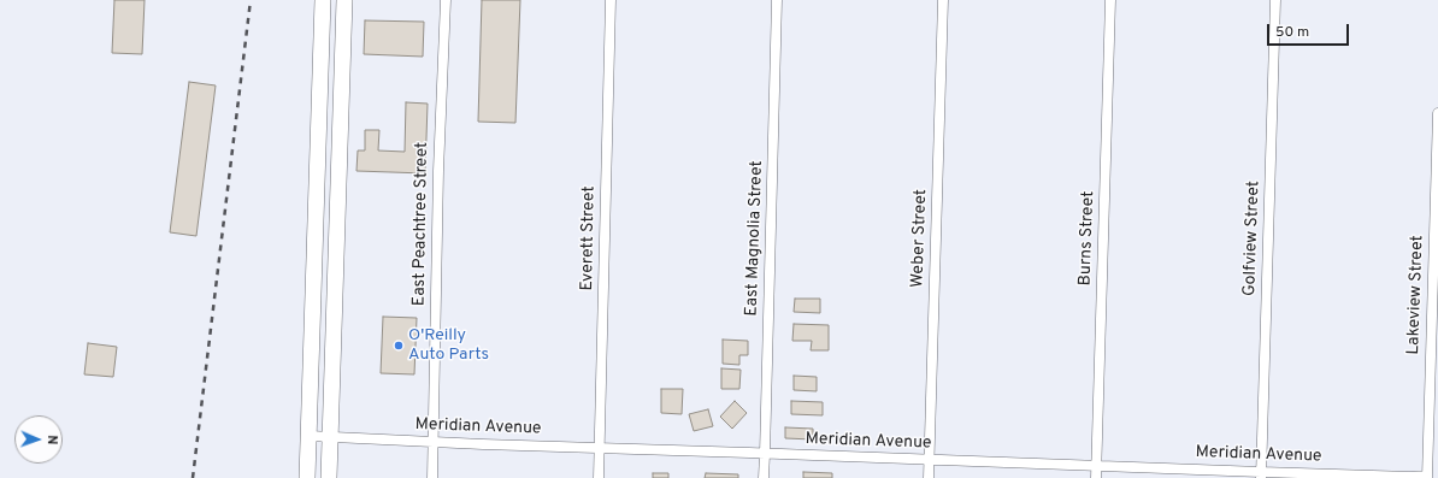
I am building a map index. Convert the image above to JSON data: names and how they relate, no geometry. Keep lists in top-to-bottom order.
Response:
{
  "streets": {
    "street": [
      "East Peachtree Street",
      "Everett Street",
      "East Magnolia Street",
      "Weber Street",
      "Burns Street",
      "Golfview Street",
      "Lakeview Street",
      "Meridian Avenue"
    ]
  },
  "crossings": [
    ["East Peachtree Street", "Meridian Avenue"],
    ["Everett Street", "Meridian Avenue"],
    ["East Magnolia Street", "Meridian Avenue"],
    ["Weber Street", "Meridian Avenue"],
    ["Burns Street", "Meridian Avenue"],
    ["Golfview Street", "Meridian Avenue"],
    ["Lakeview Street", "Meridian Avenue"]
  ],
  "places": ["O'Reilly Auto Parts"],
  "scale_bar": "50 m",
  "north": "right"
}
